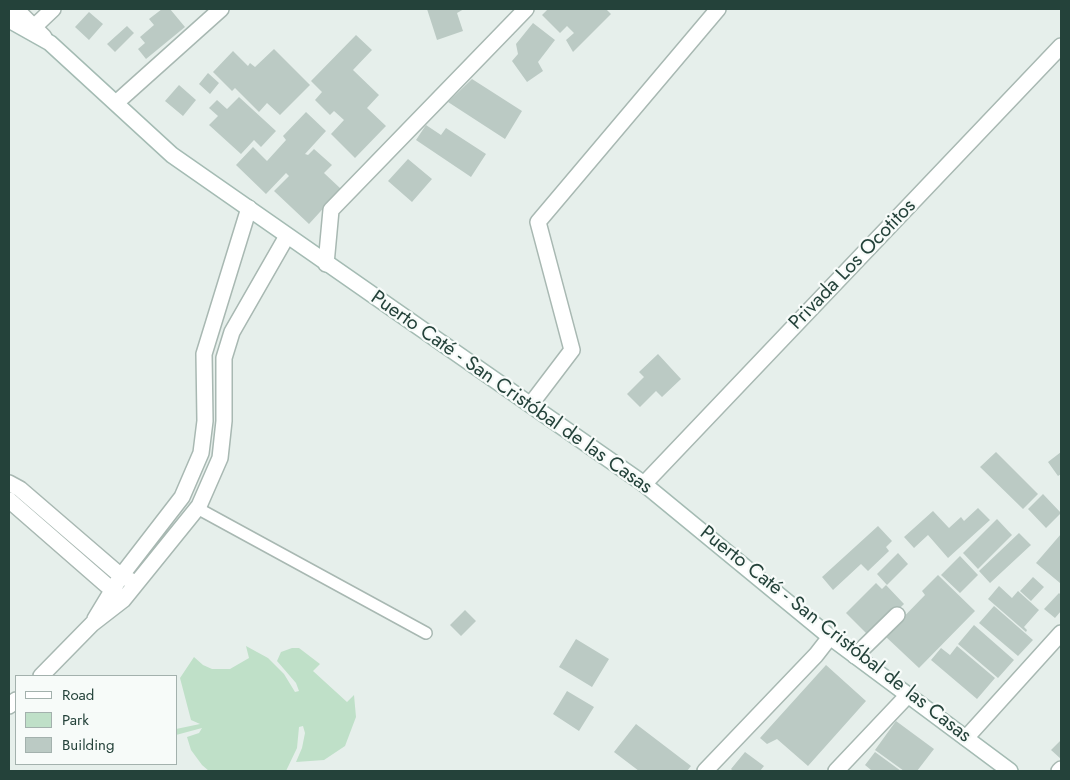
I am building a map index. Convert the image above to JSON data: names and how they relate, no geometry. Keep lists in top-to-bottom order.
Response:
{
  "streets": {
    "street": ["Privada Los Ocotitos", "Puerto Caté - San Cristóbal de las Casas"]
  },
  "crossings": [
    ["Privada Los Ocotitos", "Puerto Caté - San Cristóbal de las Casas"]
  ],
  "legend": ["Road", "Park", "Building"]
}
